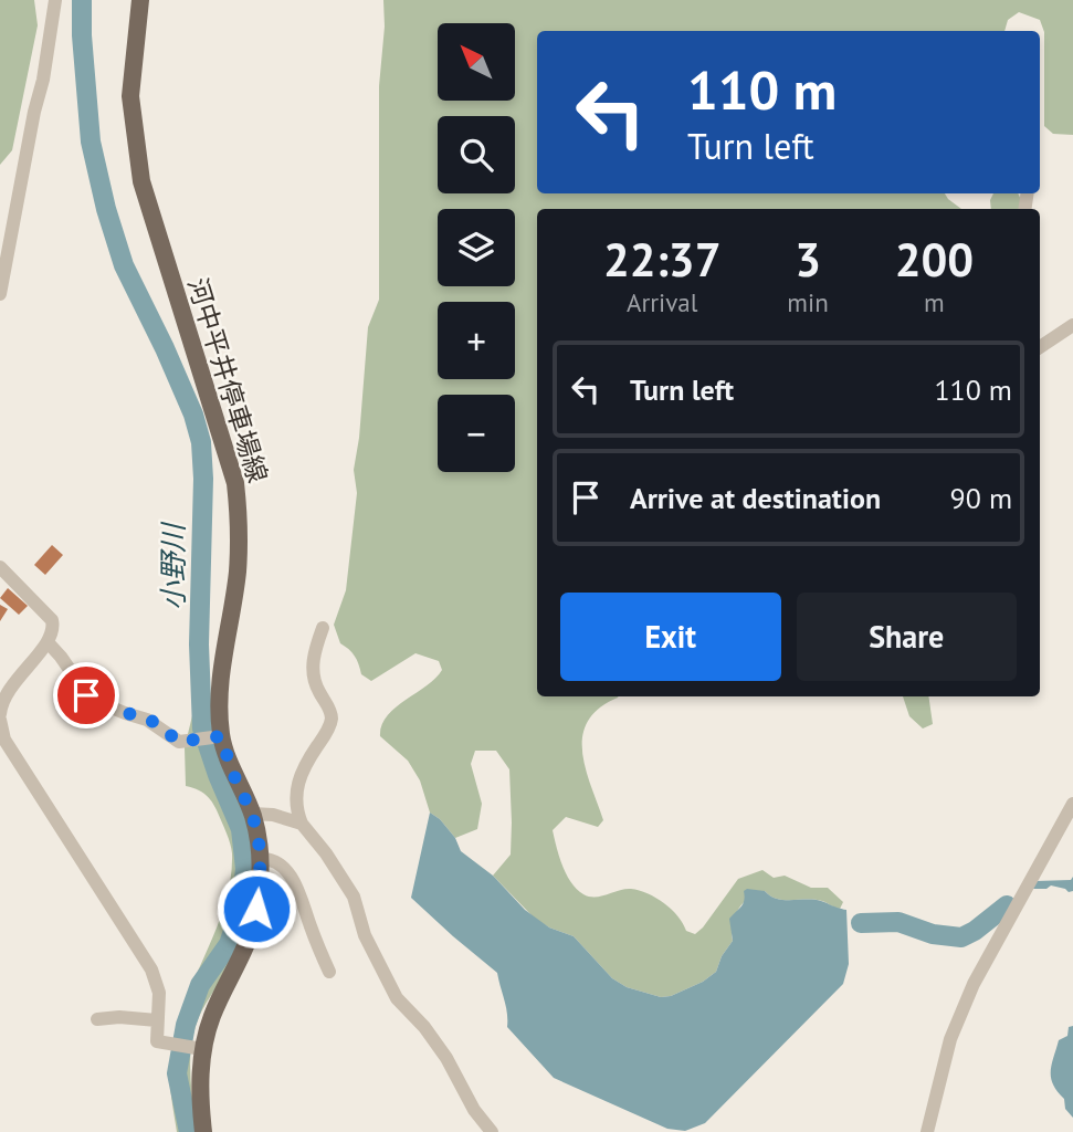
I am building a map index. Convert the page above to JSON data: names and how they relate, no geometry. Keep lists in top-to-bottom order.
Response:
{
  "streets": {
    "main road": ["河中平井停車場線"]
  },
  "water": ["小野川"],
  "north": "top left",
  "page": {
    "map_buttons": ["+", "−"],
    "turn": ["110 m", "Turn left"],
    "eta": [
      "22:37",
      "Arrival",
      "3",
      "min",
      "200",
      "m"
    ],
    "list": [
      {
        "name": "Turn left",
        "value": "110 m"
      },
      {
        "name": "Arrive at destination",
        "value": "90 m"
      }
    ],
    "buttons": ["Exit", "Share"]
  }
}
